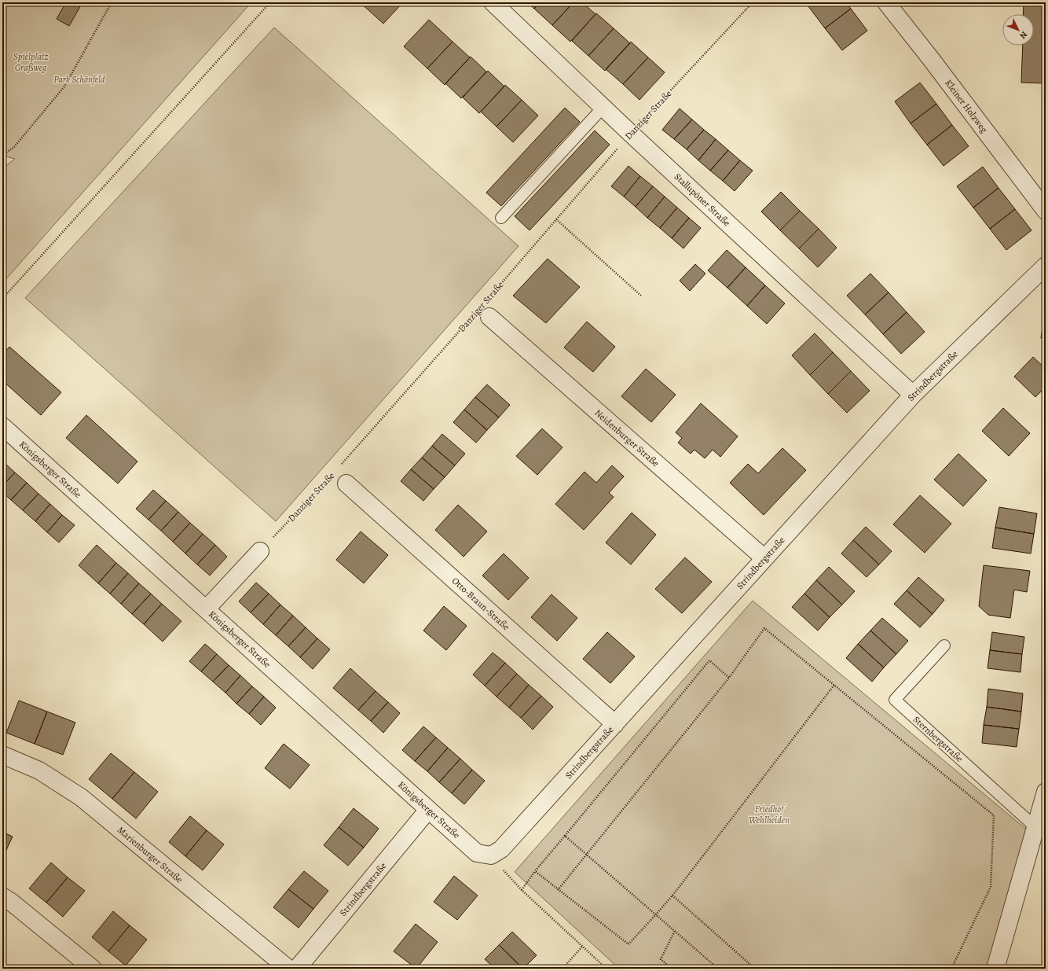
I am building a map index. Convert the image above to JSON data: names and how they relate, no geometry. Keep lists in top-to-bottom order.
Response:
{
  "streets": {
    "street": [
      "Kleiner Holzweg",
      "Stallupöner Straße",
      "Strindbergstraße",
      "Neidenburger Straße",
      "Königsberger Straße",
      "Otto-Braun-Straße",
      "Marienburger Straße"
    ],
    "lane": ["Sternbergstraße"],
    "path": ["Danziger Straße"]
  },
  "crossings": [
    ["Danziger Straße", "Stallupöner Straße"],
    ["Stallupöner Straße", "Strindbergstraße"],
    ["Strindbergstraße", "Neidenburger Straße"],
    ["Strindbergstraße", "Königsberger Straße"],
    ["Strindbergstraße", "Otto-Braun-Straße"]
  ],
  "parks": ["Spielplatz Graßweg", "Park Schönfeld", "Friedhof Wehlheiden"],
  "north": "bottom right"
}
